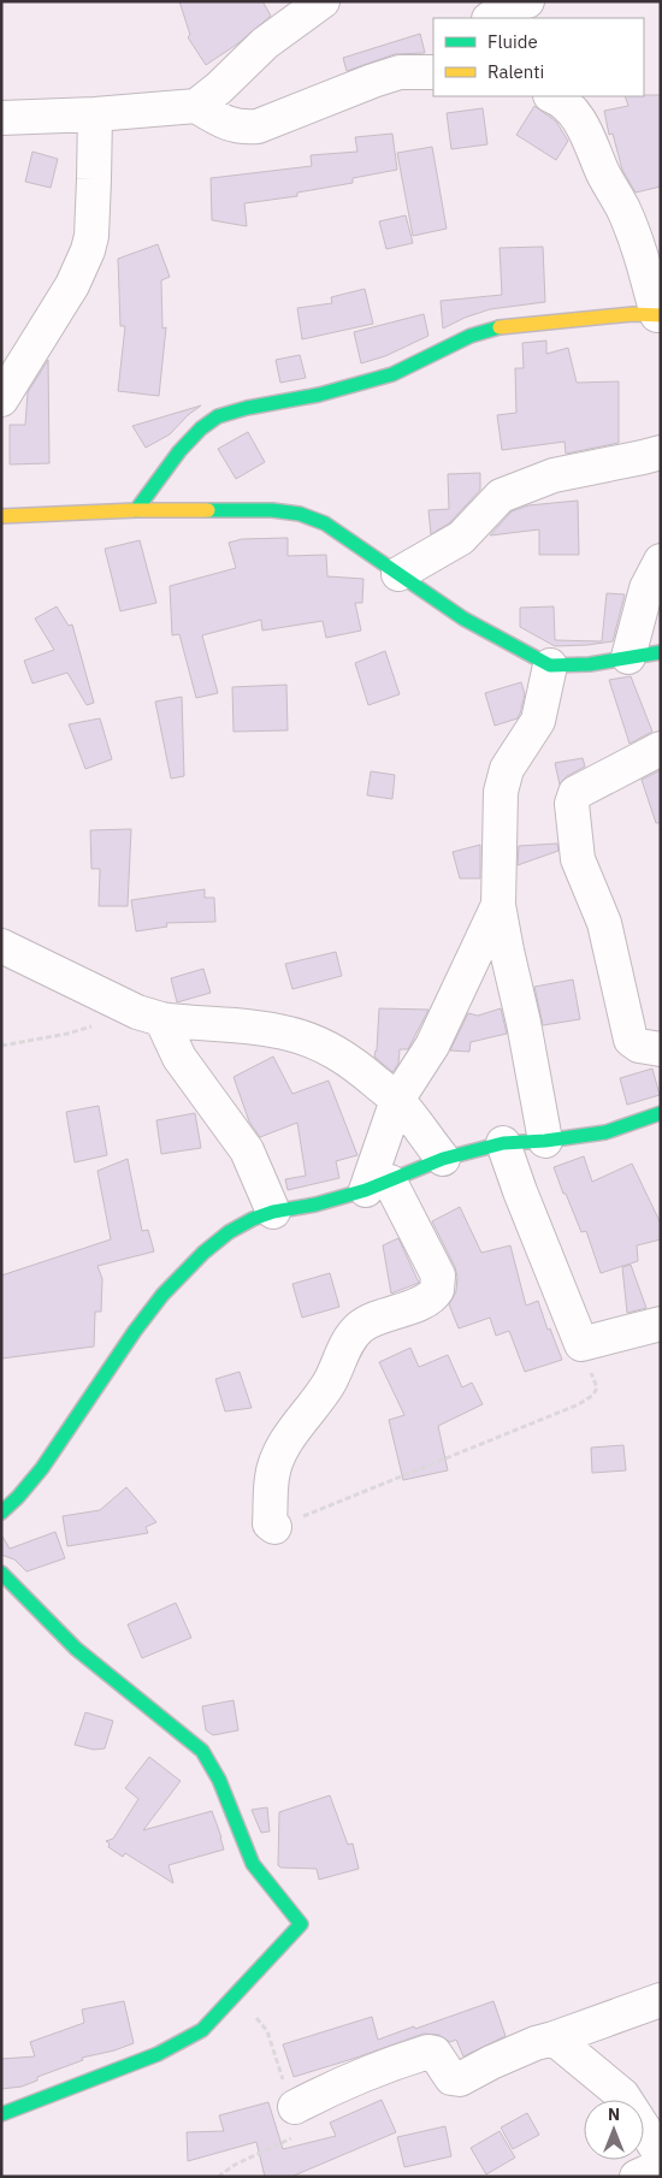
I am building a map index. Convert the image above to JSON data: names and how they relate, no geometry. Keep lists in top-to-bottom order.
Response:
{
  "legend": ["Fluide", "Ralenti"],
  "north": "top"
}
